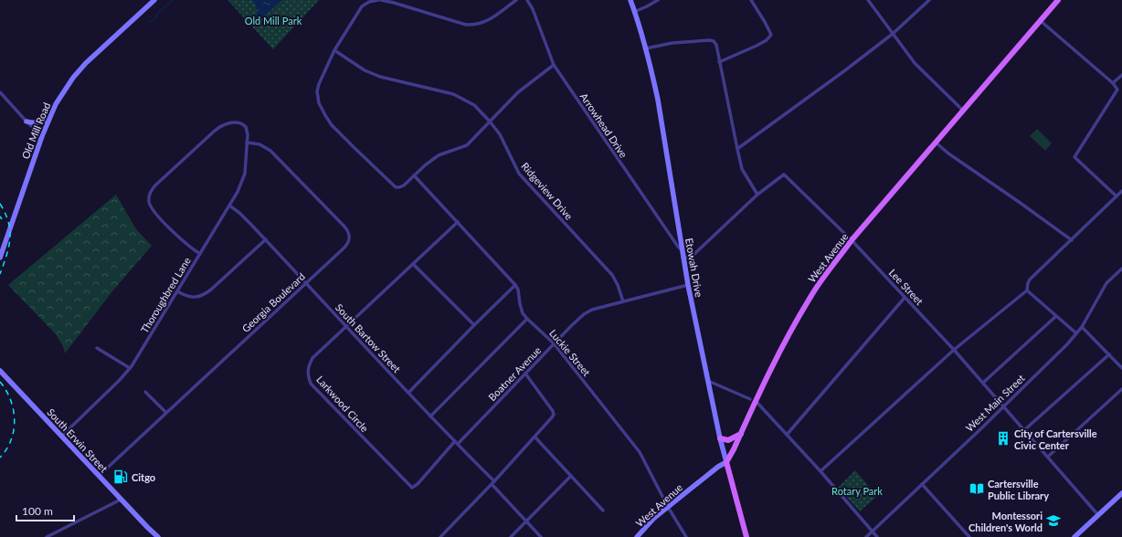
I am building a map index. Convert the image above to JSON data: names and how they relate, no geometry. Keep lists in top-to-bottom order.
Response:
{
  "streets": {
    "main road": ["West Avenue", "Etowah Drive"],
    "street": [
      "Arrowhead Drive",
      "Old Mill Road",
      "Ridgeview Drive",
      "Lee Street",
      "Thoroughbred Lane",
      "Georgia Boulevard",
      "South Bartow Street",
      "Luckie Street",
      "Boatner Avenue",
      "West Main Street",
      "Larkwood Circle",
      "South Erwin Street"
    ]
  },
  "crossings": [
    ["Arrowhead Drive", "Etowah Drive"],
    ["Ridgeview Drive", "Boatner Avenue"],
    ["West Avenue", "Etowah Drive"],
    ["West Avenue", "Lee Street"],
    ["West Avenue", "Luckie Street"],
    ["Etowah Drive", "Lee Street"],
    ["Etowah Drive", "Boatner Avenue"],
    ["Lee Street", "West Main Street"],
    ["Thoroughbred Lane", "Georgia Boulevard"],
    ["Thoroughbred Lane", "South Bartow Street"],
    ["Thoroughbred Lane", "South Erwin Street"],
    ["Georgia Boulevard", "South Bartow Street"],
    ["Georgia Boulevard", "South Erwin Street"],
    ["South Bartow Street", "Boatner Avenue"],
    ["South Bartow Street", "Larkwood Circle"],
    ["Luckie Street", "Boatner Avenue"],
    ["Luckie Street", "Larkwood Circle"],
    ["Boatner Avenue", "Larkwood Circle"]
  ],
  "parks": ["Old Mill Park", "Rotary Park"],
  "places": {
    "building": ["City of Cartersville Civic Center"],
    "fuel station": ["Citgo"],
    "library": ["Cartersville Public Library"],
    "school or university": ["Montessori Children's World"]
  },
  "scale_bar": "100 m"
}
